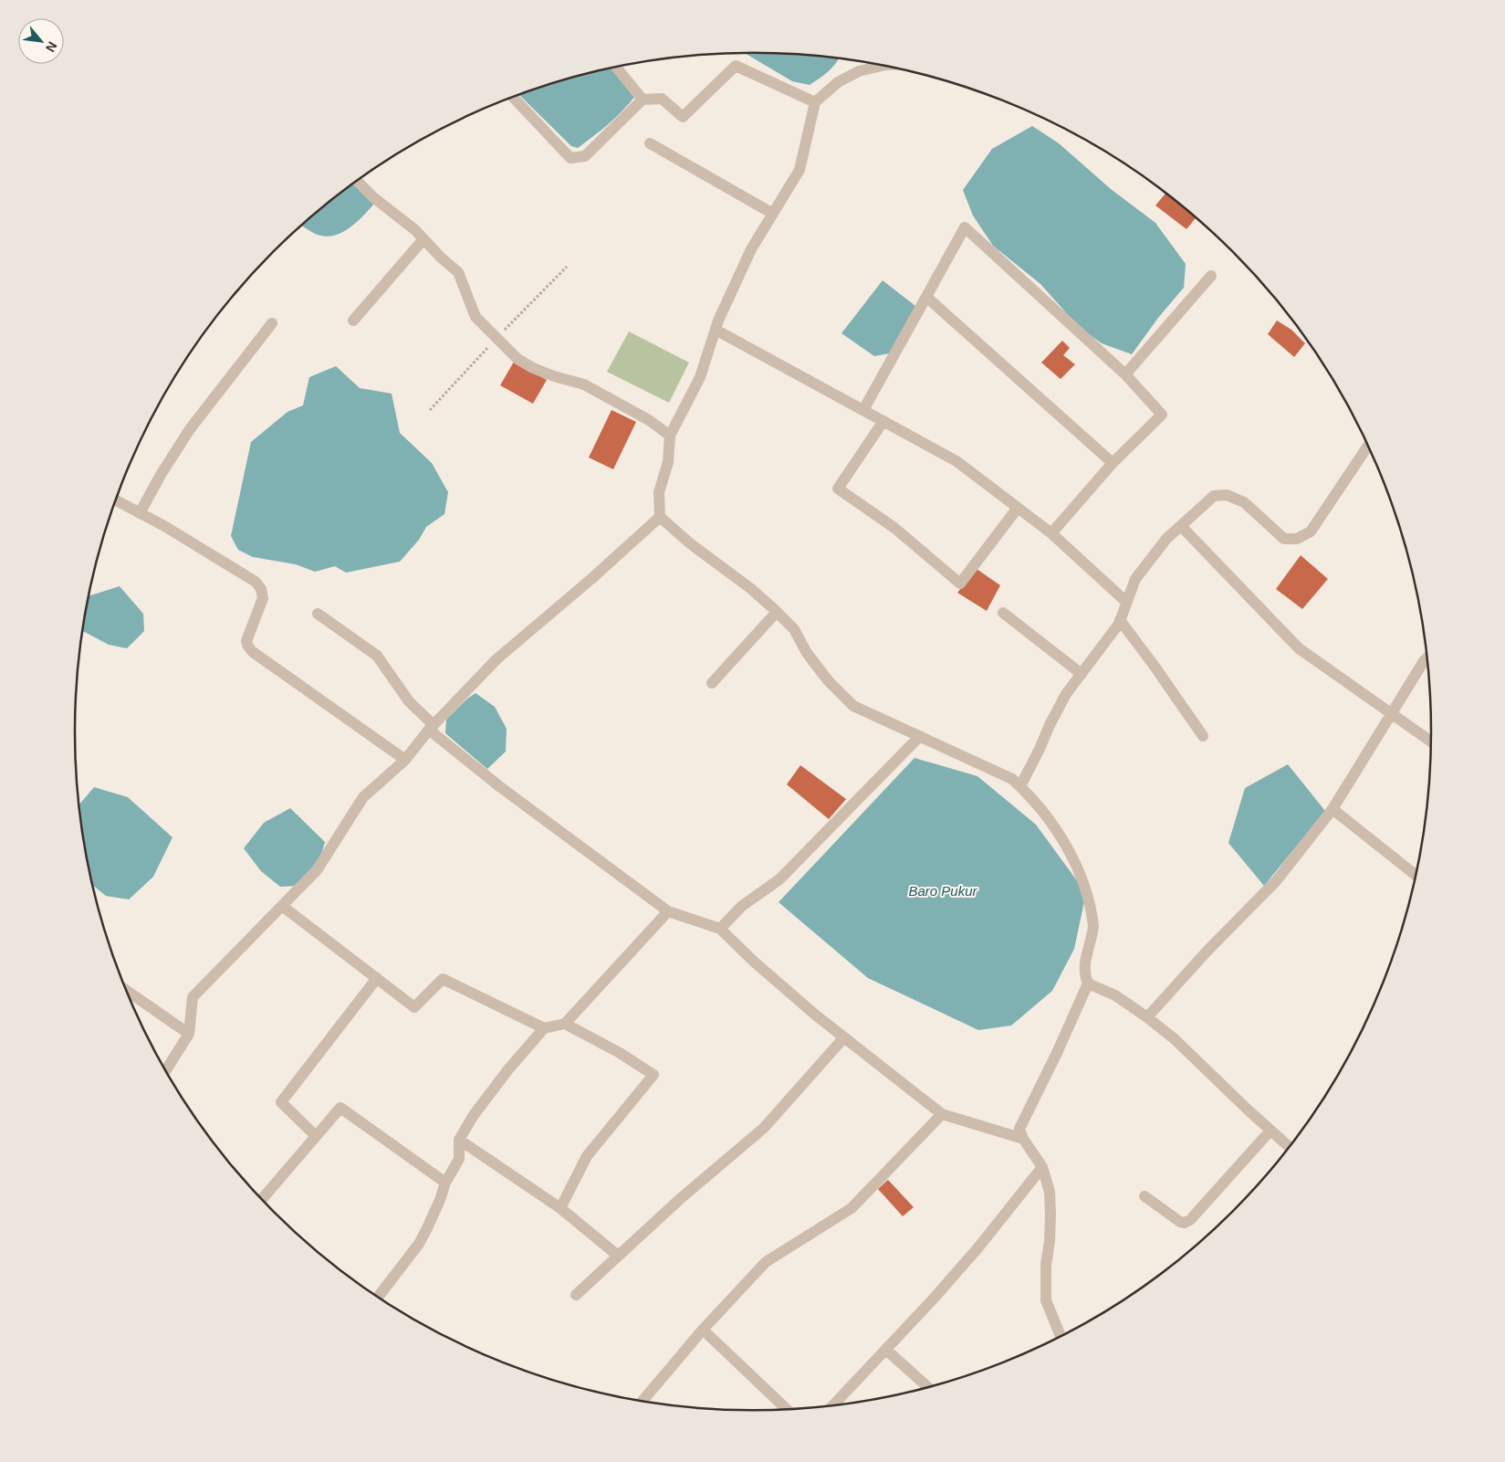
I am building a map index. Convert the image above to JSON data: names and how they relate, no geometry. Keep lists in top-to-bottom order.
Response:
{
  "water": ["Baro Pukur"],
  "north": "bottom right"
}
